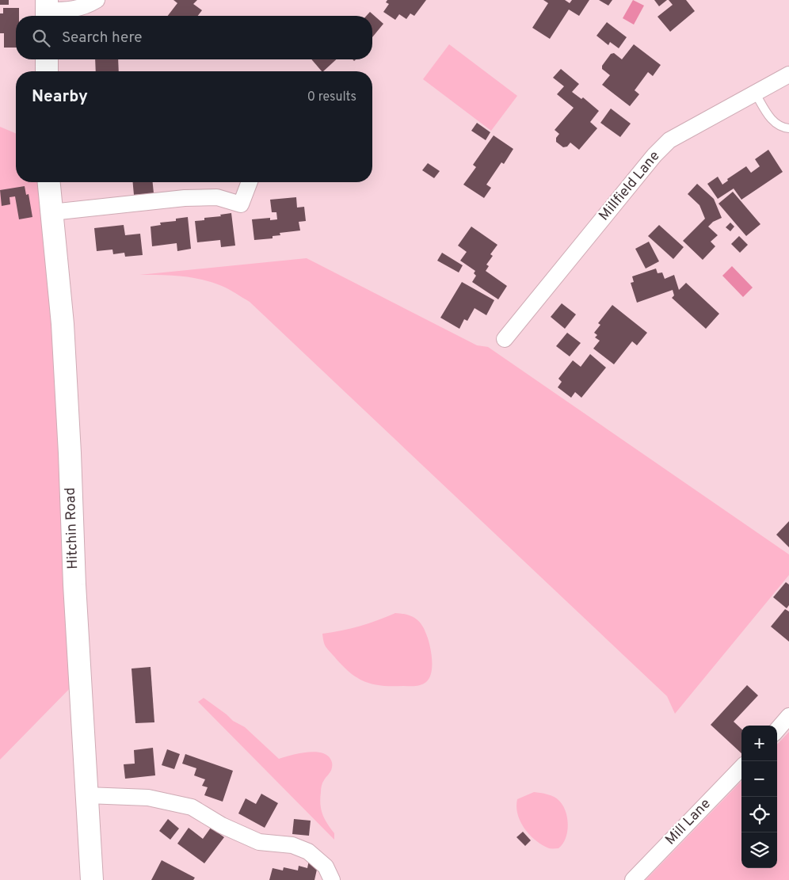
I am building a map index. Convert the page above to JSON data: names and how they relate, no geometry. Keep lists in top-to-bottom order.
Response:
{
  "streets": {
    "street": ["Millfield Lane", "Hitchin Road", "Mill Lane"]
  },
  "page": {
    "search": "Search here",
    "heading": ["Nearby", "0 results"],
    "map_buttons": ["+", "−"]
  }
}
